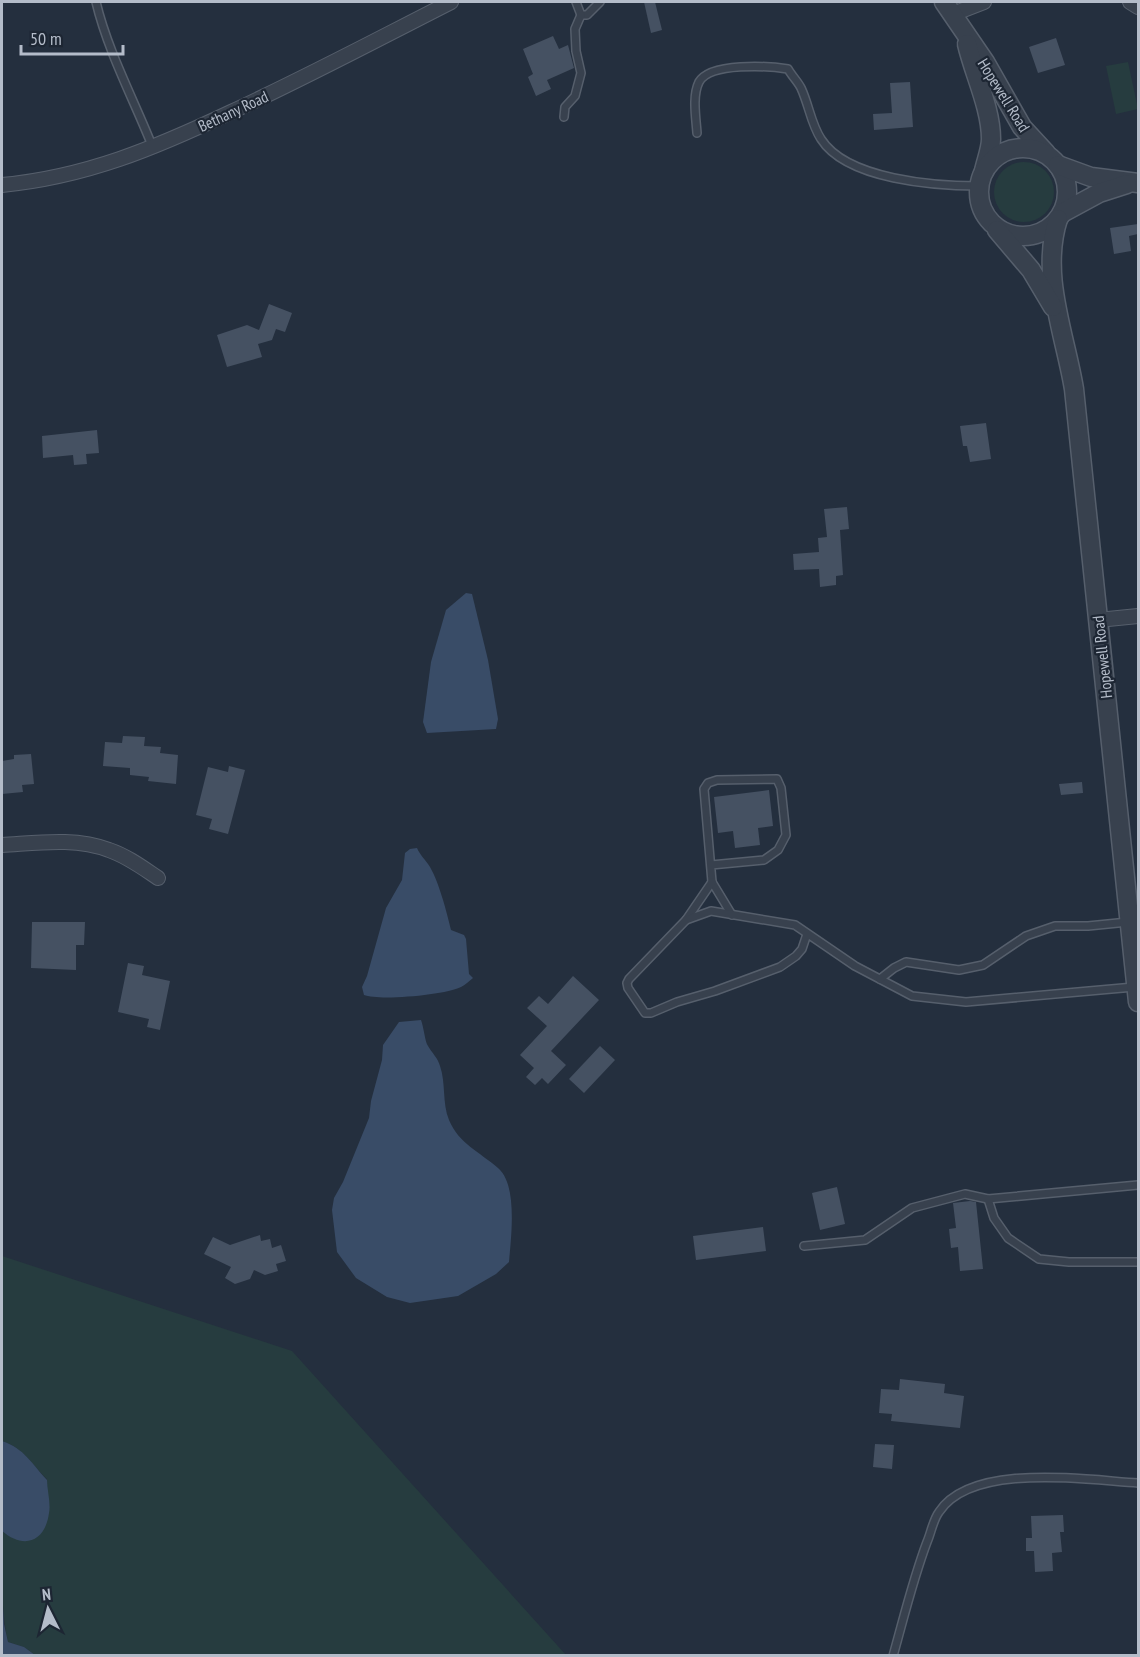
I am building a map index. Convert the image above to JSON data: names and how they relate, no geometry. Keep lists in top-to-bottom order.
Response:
{
  "streets": {
    "street": ["Hopewell Road", "Bethany Road"]
  },
  "scale_bar": "50 m",
  "north": "top"
}
